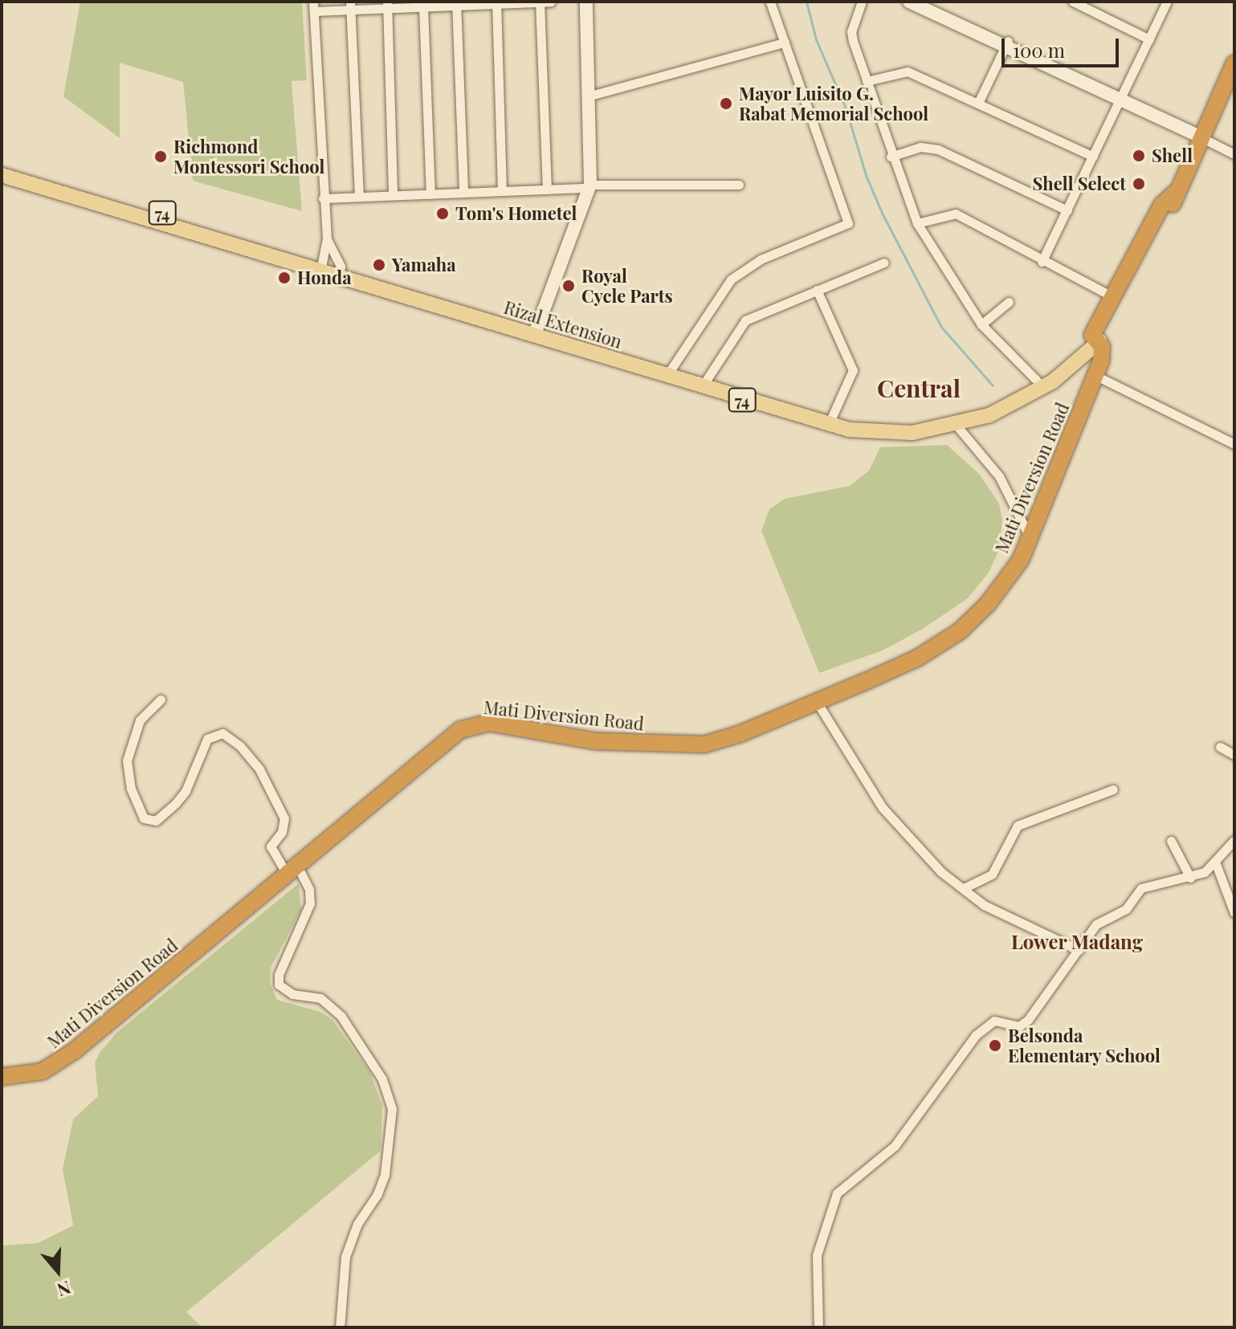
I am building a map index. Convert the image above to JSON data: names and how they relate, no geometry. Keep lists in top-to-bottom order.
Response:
{
  "streets": {
    "highway": ["74", "Mati Diversion Road"],
    "main road": ["Rizal Extension"]
  },
  "crossings": [
    ["74", "Rizal Extension"],
    ["74", "Mati Diversion Road"],
    ["Rizal Extension", "Mati Diversion Road"]
  ],
  "districts": ["Central", "Lower Madang"],
  "places": [
    "Mayor Luisito G. Rabat Memorial School",
    "Shell",
    "Richmond Montessori School",
    "Shell Select",
    "Tom's Hometel",
    "Yamaha",
    "Honda",
    "Royal Cycle Parts",
    "Belsonda Elementary School"
  ],
  "scale_bar": "100 m",
  "north": "bottom"
}
